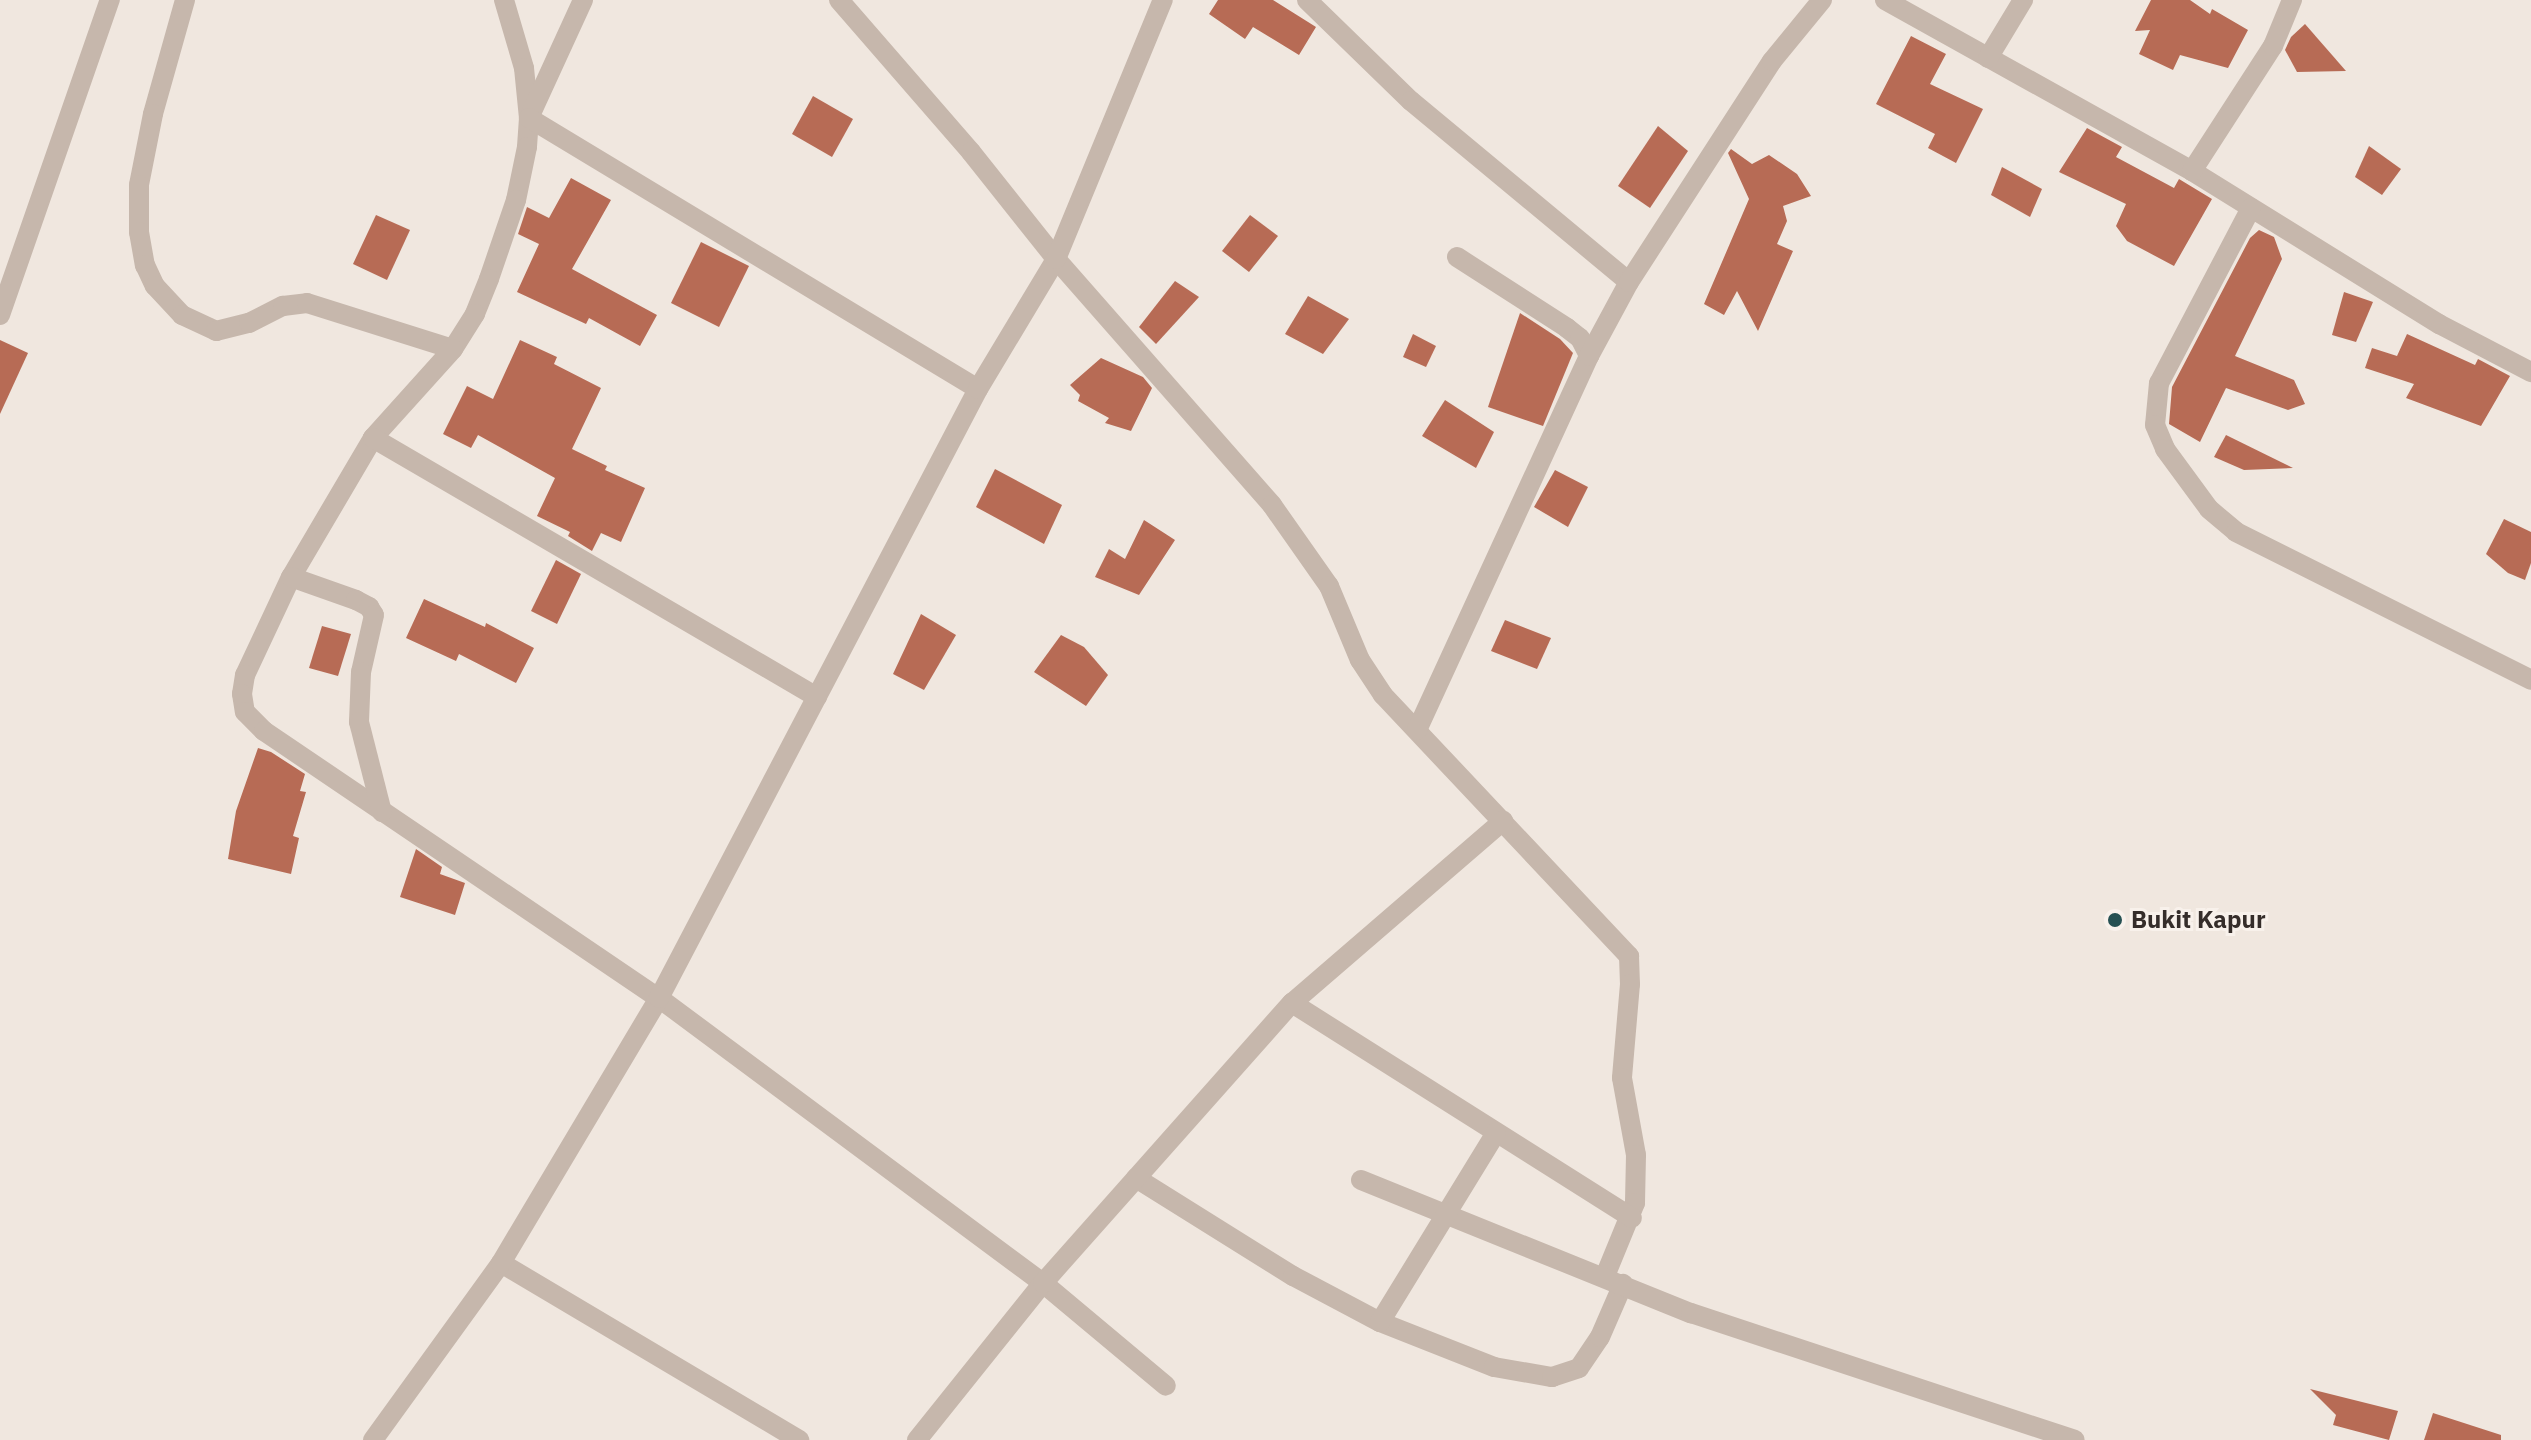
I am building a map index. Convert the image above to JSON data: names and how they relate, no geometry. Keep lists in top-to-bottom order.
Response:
{
  "places": ["Bukit Kapur"]
}
